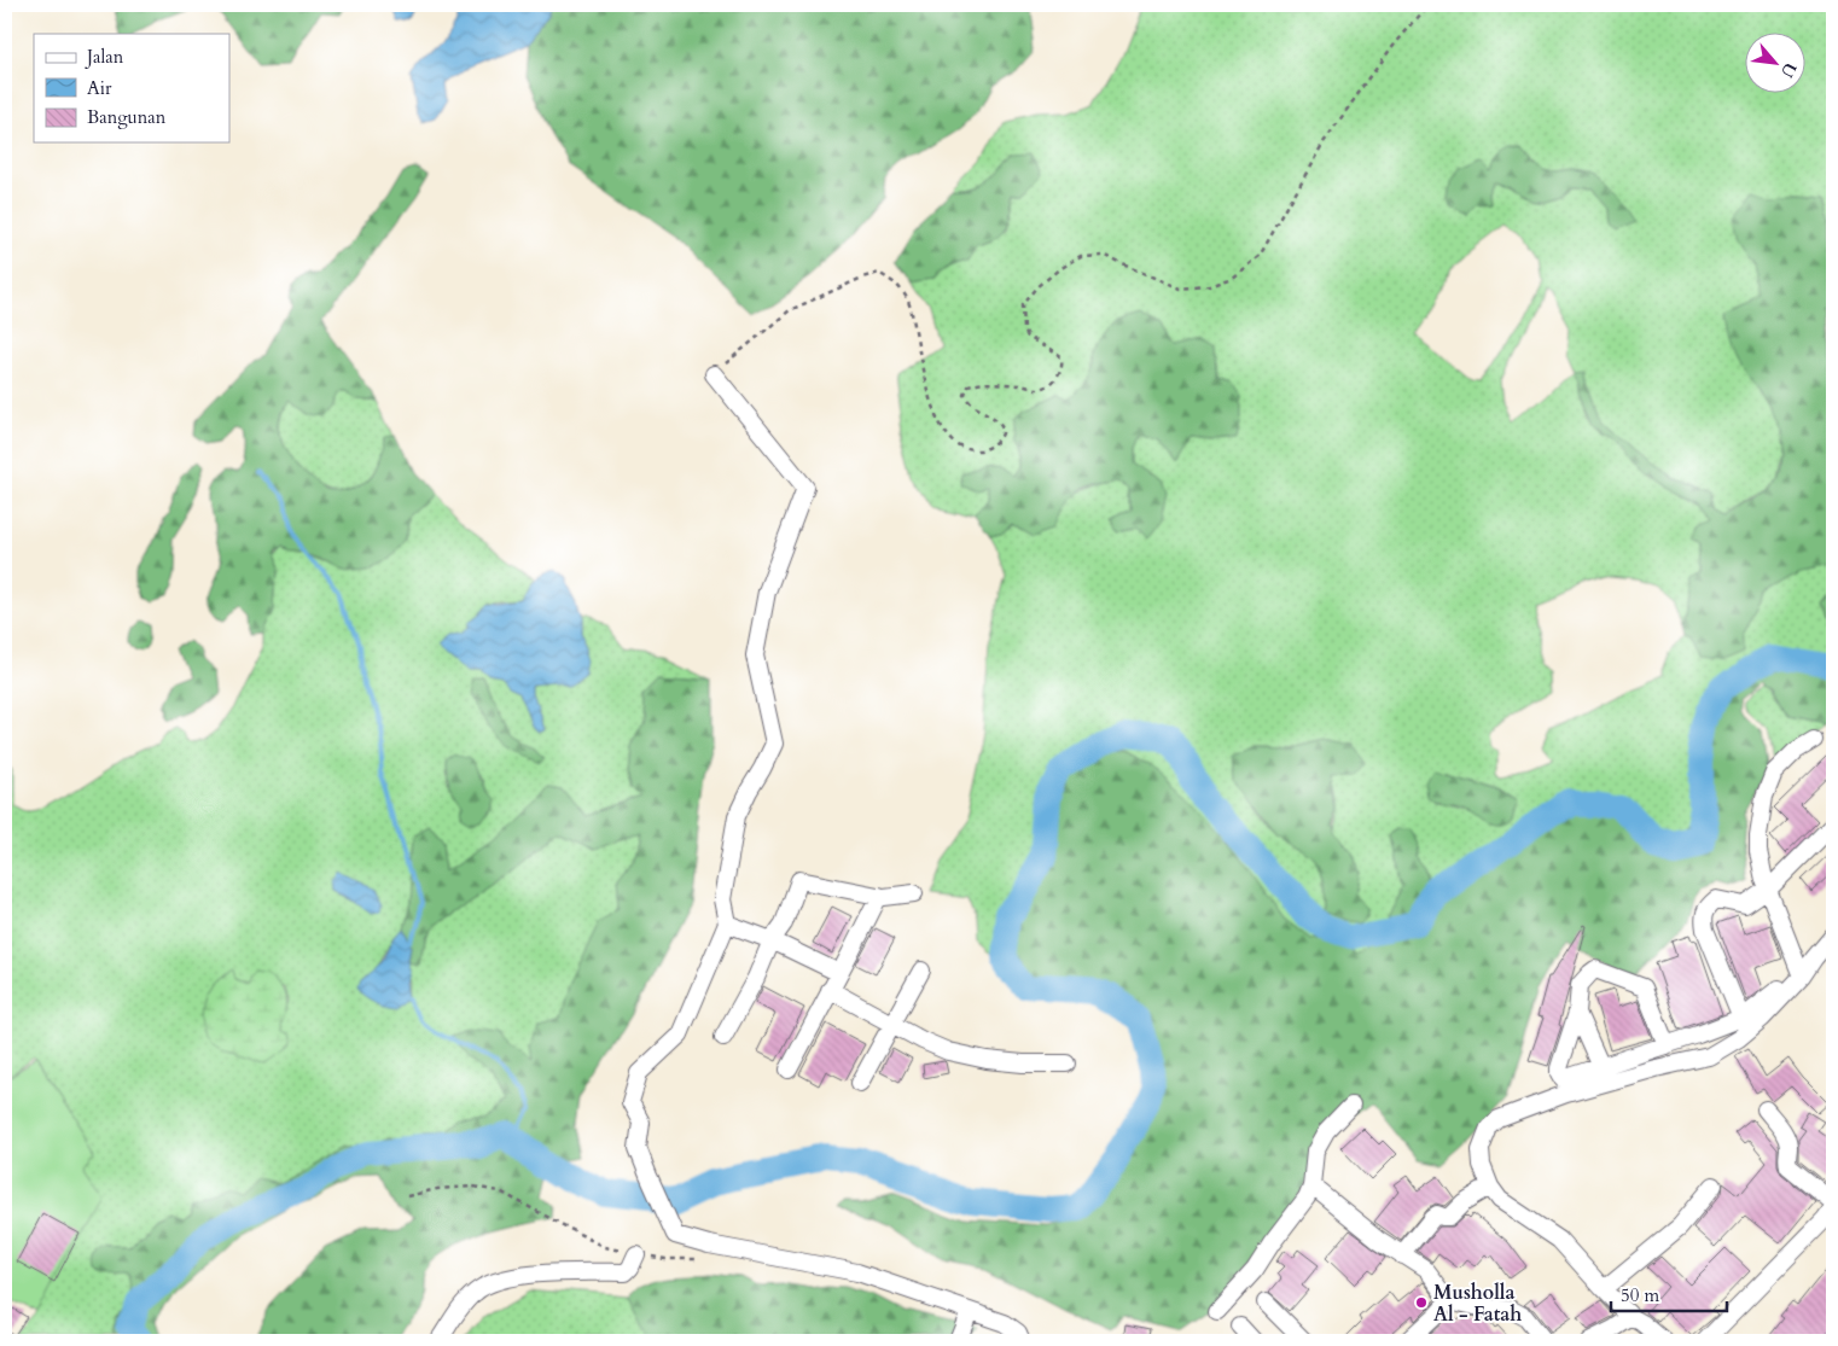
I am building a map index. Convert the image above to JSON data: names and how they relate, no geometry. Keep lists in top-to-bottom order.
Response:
{
  "places": ["Musholla Al - Fatah"],
  "legend": ["Jalan", "Air", "Bangunan"],
  "scale_bar": "50 m",
  "north": "bottom right"
}
